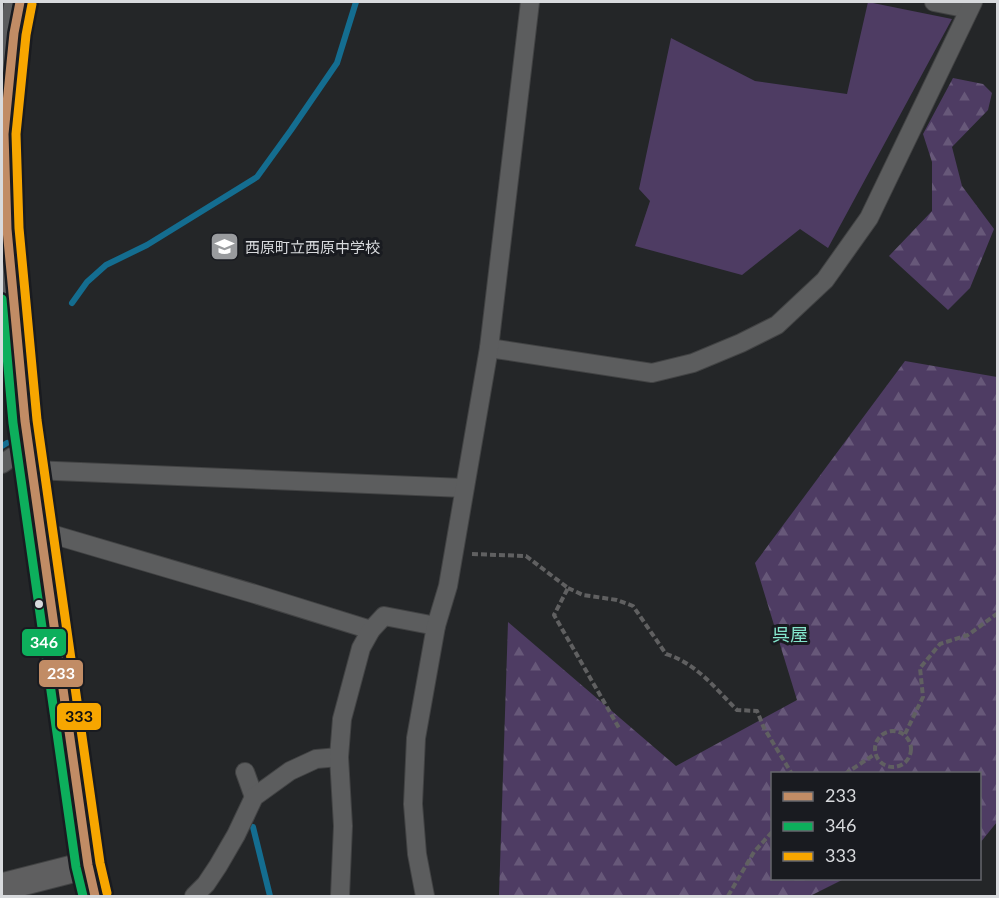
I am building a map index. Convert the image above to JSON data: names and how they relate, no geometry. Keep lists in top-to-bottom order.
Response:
{
  "districts": ["呉屋"],
  "places": {
    "school or university": ["西原町立西原中学校"]
  },
  "lines": ["transit line 233", "transit line 333", "transit line 346"],
  "legend": ["233", "346", "333"]
}
